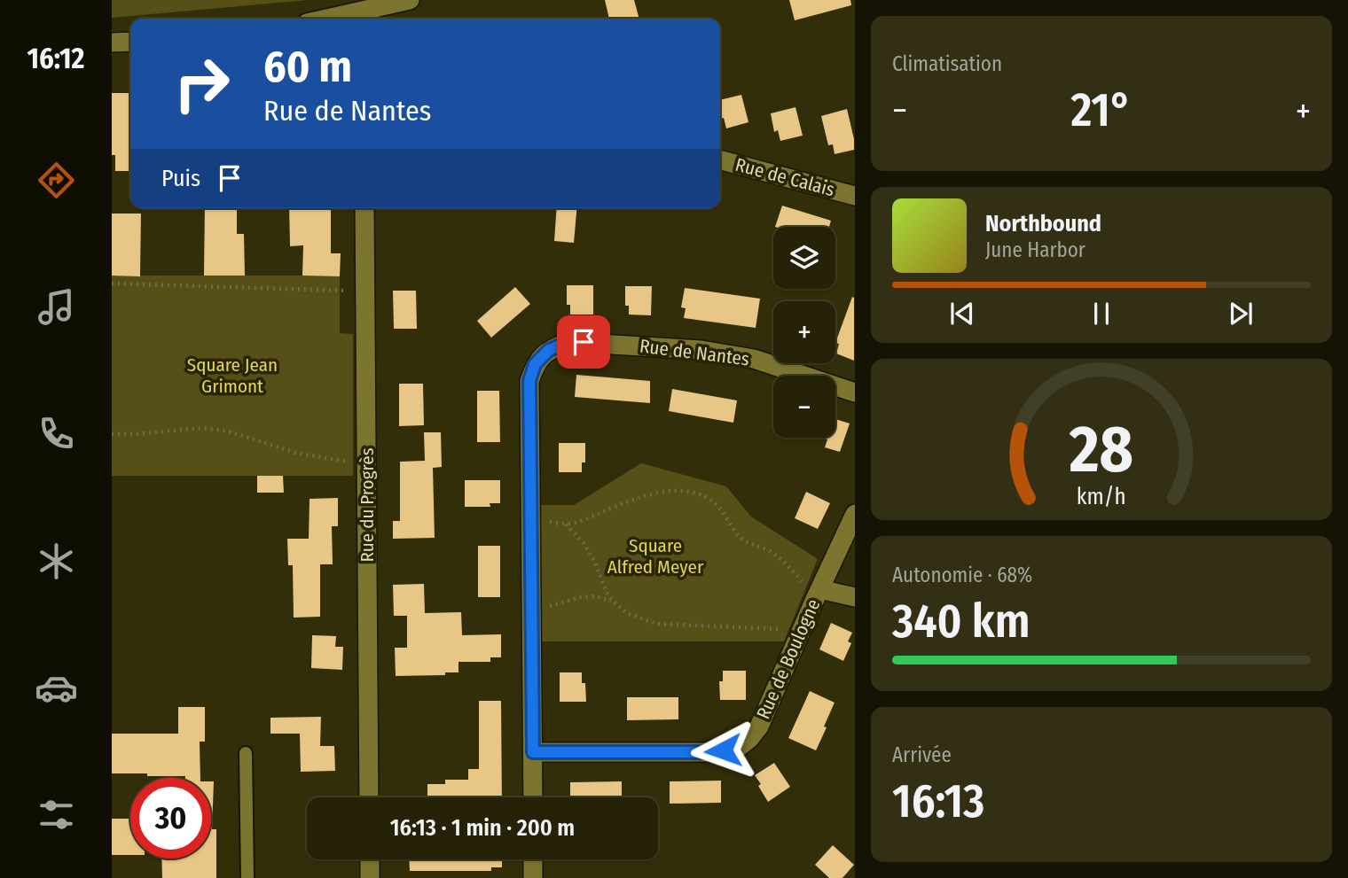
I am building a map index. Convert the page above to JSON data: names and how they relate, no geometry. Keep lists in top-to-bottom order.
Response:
{
  "streets": {
    "street": [
      "Rue de Calais",
      "Rue de Nantes",
      "Rue du Progrès",
      "Rue de Boulogne"
    ]
  },
  "crossings": [
    ["Rue de Nantes", "Rue de Boulogne"]
  ],
  "parks": ["Square Jean Grimont", "Square Alfred Meyer"],
  "page": {
    "tabs": "16:12",
    "tile": [
      "Climatisation",
      ["Autonomie · 68%", "340 km"],
      ["Arrivée", "16:13"]
    ],
    "turn": ["60 m", "Rue de Nantes"],
    "heat": ["−", "21°", "+"],
    "then": "Puis",
    "song": ["Northbound", "June Harbor"],
    "map_buttons": ["+", "−"],
    "limit": "30",
    "trip": "16:13 · 1 min · 200 m",
    "gauge": ["28", "km/h"]
  }
}
